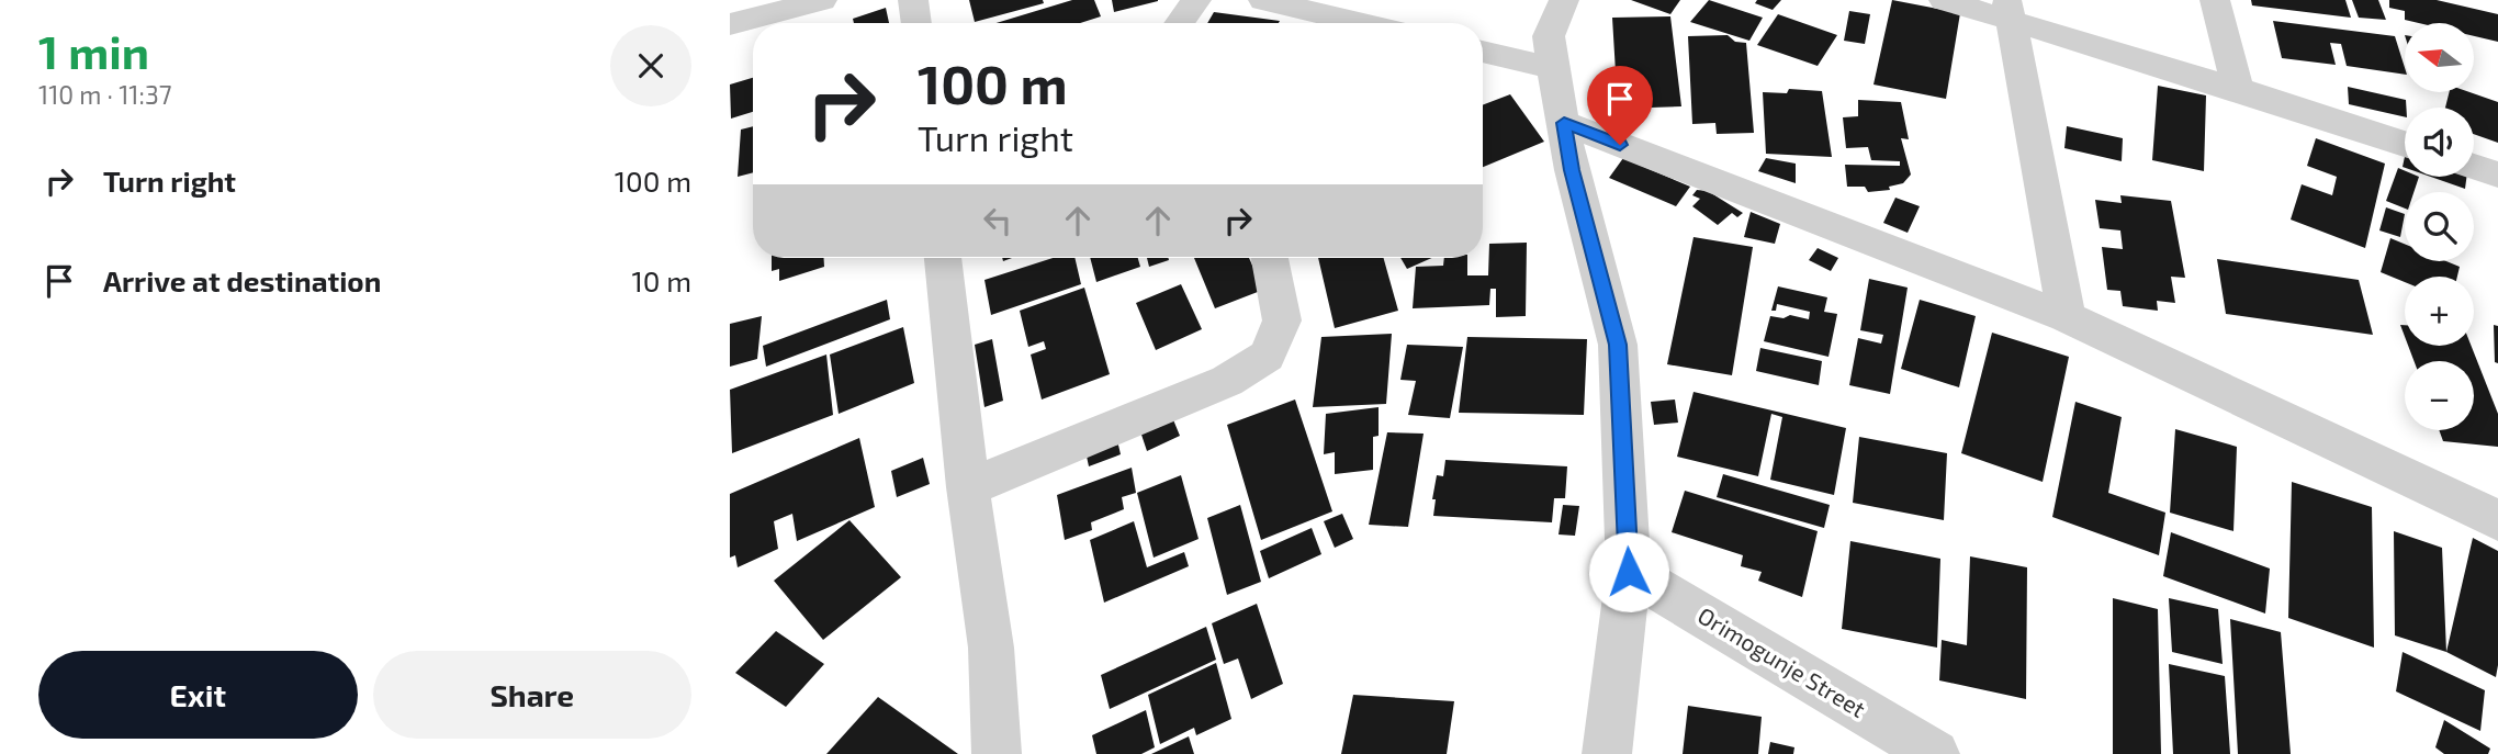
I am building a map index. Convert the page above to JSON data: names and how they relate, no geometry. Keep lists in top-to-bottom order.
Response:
{
  "streets": {
    "street": ["Orimogunje Street"]
  },
  "north": "left",
  "page": {
    "heading": ["1 min", "110 m · 11:37"],
    "map_buttons": ["+", "−"],
    "turn": ["100 m", "Turn right"],
    "list": [
      {
        "name": "Turn right",
        "value": "100 m"
      },
      {
        "name": "Arrive at destination",
        "value": "10 m"
      }
    ],
    "buttons": ["Exit", "Share"]
  }
}
